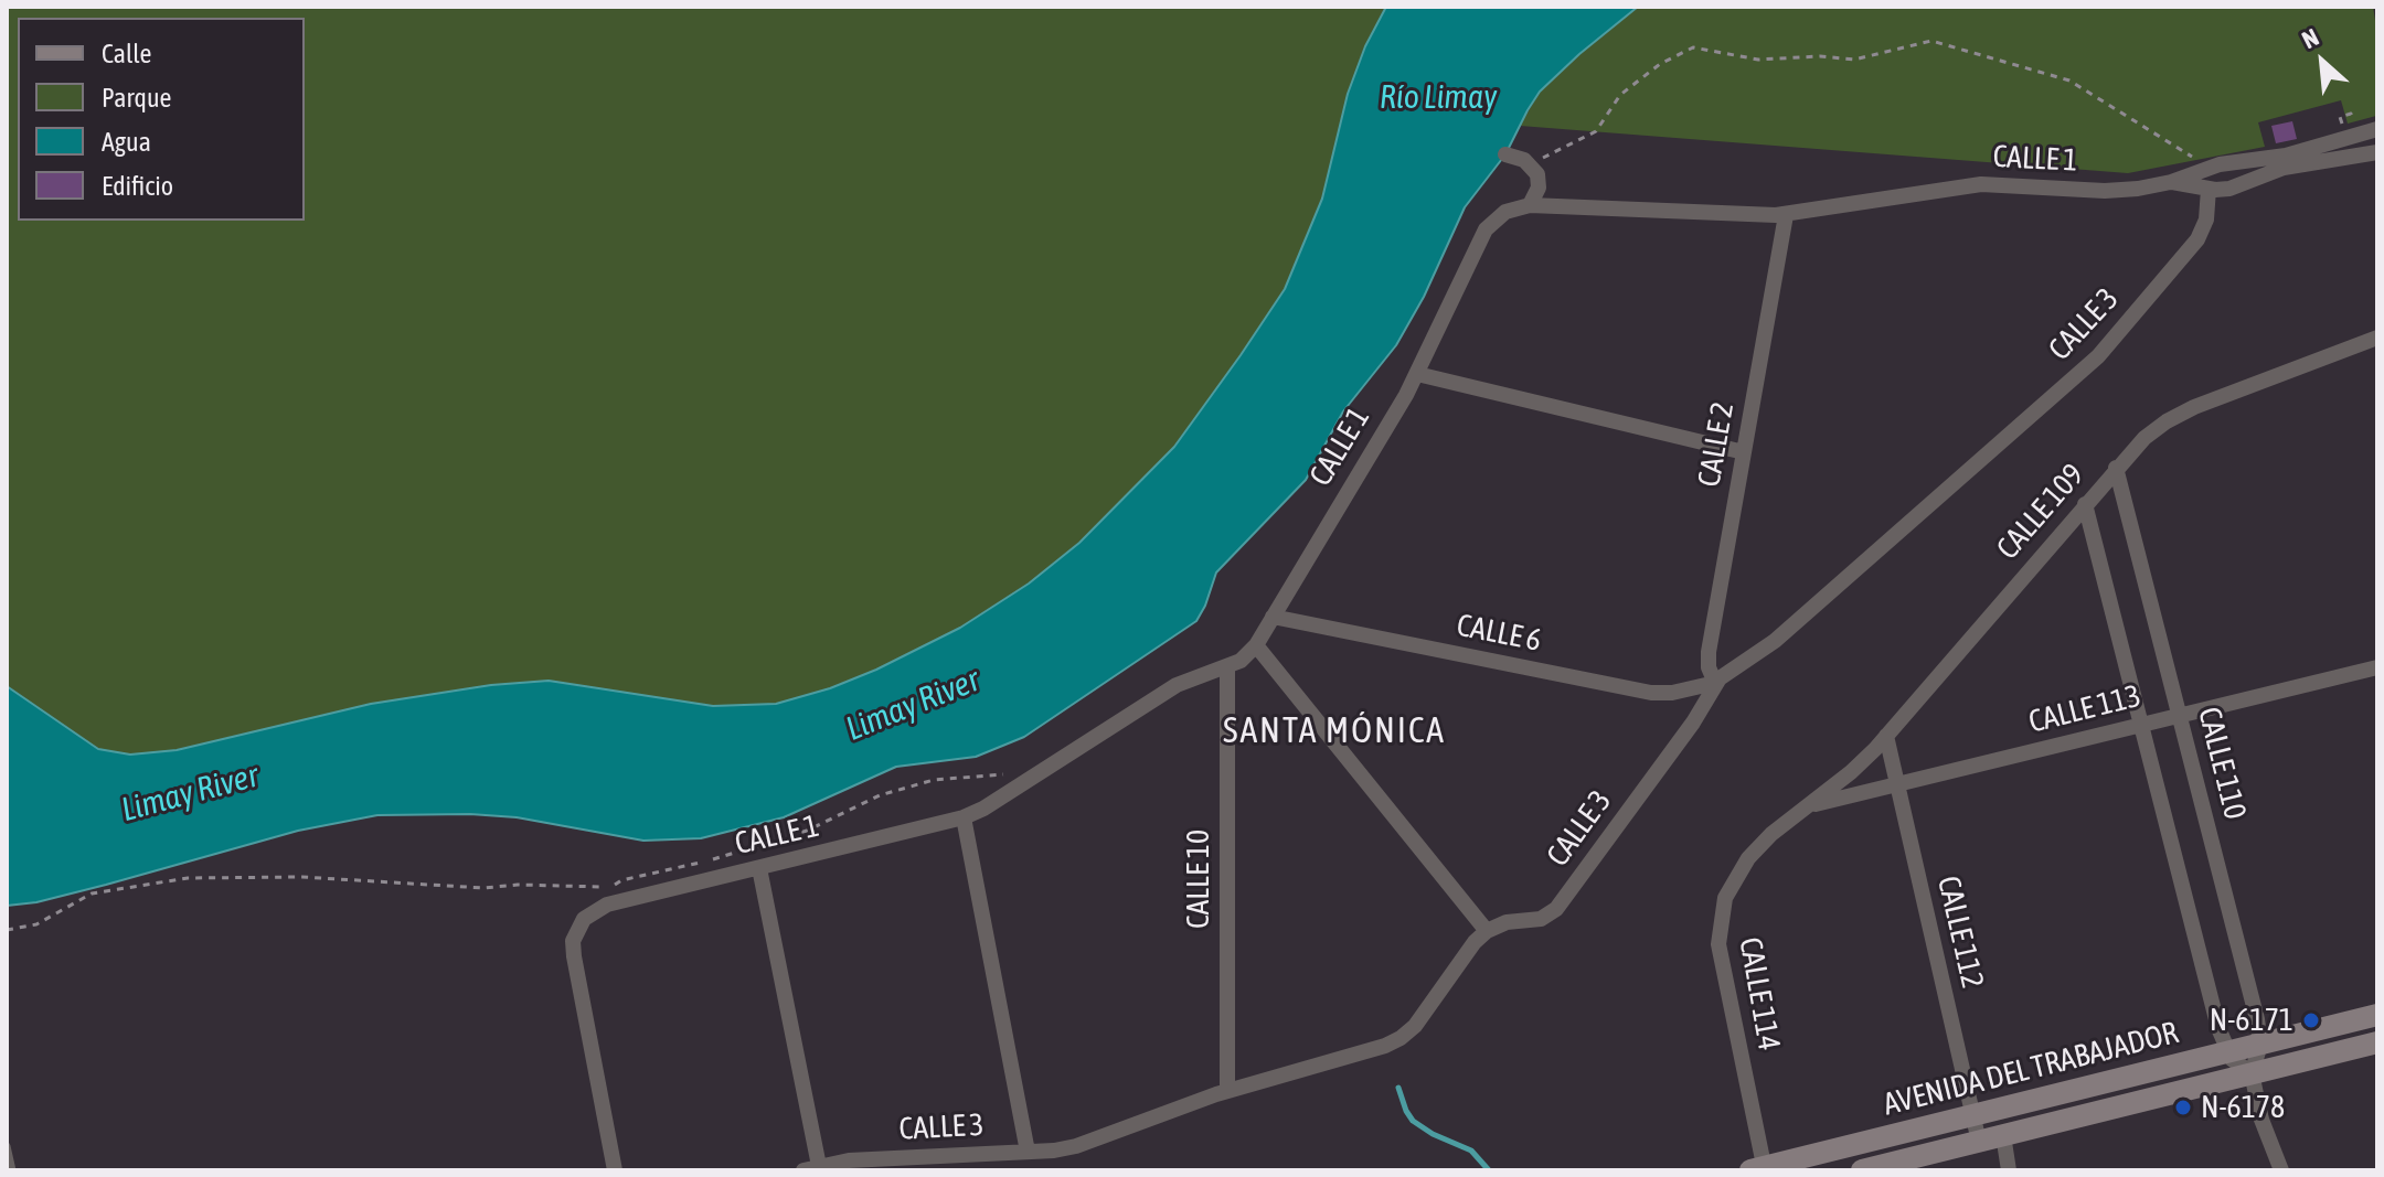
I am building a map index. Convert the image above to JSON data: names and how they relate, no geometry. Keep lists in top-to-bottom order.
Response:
{
  "streets": {
    "street": [
      "CALLE 1",
      "CALLE 3",
      "CALLE 2",
      "CALLE 109",
      "CALLE 6",
      "CALLE 113",
      "CALLE 110",
      "CALLE 10",
      "CALLE 112",
      "CALLE 114",
      "AVENIDA DEL TRABAJADOR"
    ]
  },
  "crossings": [
    ["CALLE 1", "CALLE 2"],
    ["CALLE 1", "CALLE 6"],
    ["CALLE 1", "CALLE 10"],
    ["CALLE 3", "CALLE 2"],
    ["CALLE 3", "CALLE 6"],
    ["CALLE 3", "CALLE 10"],
    ["CALLE 2", "CALLE 6"],
    ["CALLE 109", "CALLE 113"],
    ["CALLE 109", "CALLE 110"],
    ["CALLE 109", "CALLE 112"],
    ["CALLE 109", "CALLE 114"],
    ["CALLE 113", "CALLE 110"],
    ["CALLE 113", "CALLE 112"],
    ["CALLE 113", "CALLE 114"],
    ["CALLE 110", "AVENIDA DEL TRABAJADOR"],
    ["CALLE 112", "AVENIDA DEL TRABAJADOR"],
    ["CALLE 114", "AVENIDA DEL TRABAJADOR"]
  ],
  "districts": ["SANTA MÓNICA"],
  "water": ["Río Limay", "Limay River"],
  "places": ["N-6171", "N-6178"],
  "legend": [
    "Calle",
    "Parque",
    "Agua",
    "Edificio"
  ],
  "north": "top left"
}
